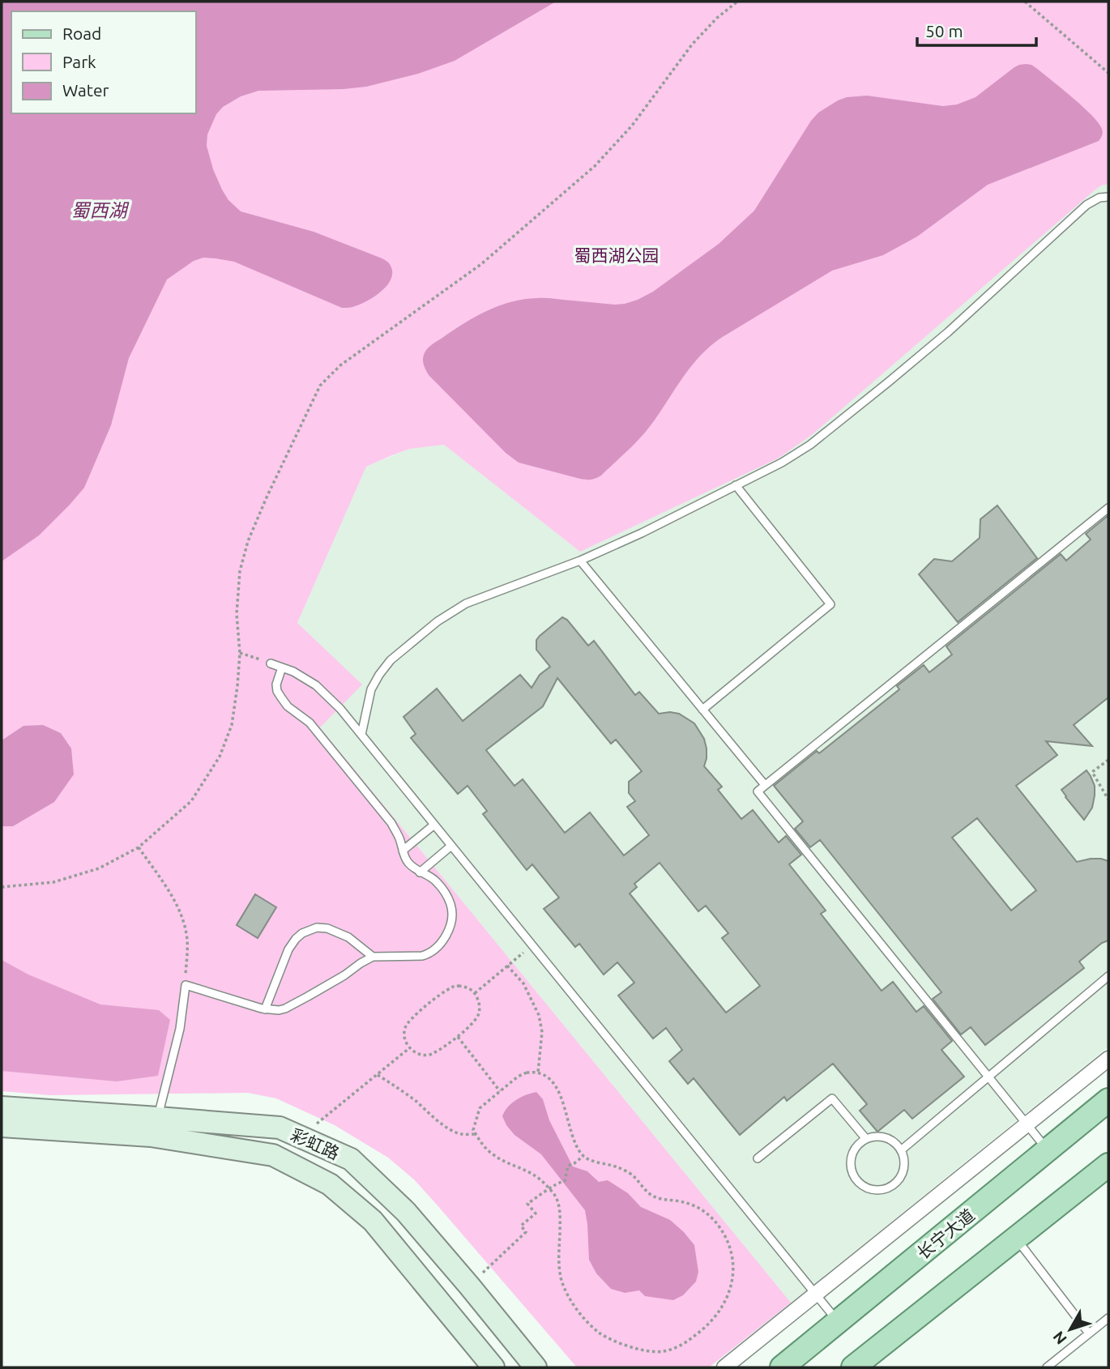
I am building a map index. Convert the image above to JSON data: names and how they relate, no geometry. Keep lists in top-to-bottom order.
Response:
{
  "streets": {
    "main road": ["彩虹路", "长宁大道"]
  },
  "water": ["蜀西湖"],
  "parks": ["蜀西湖公园"],
  "legend": ["Road", "Park", "Water"],
  "scale_bar": "50 m",
  "north": "bottom left"
}
